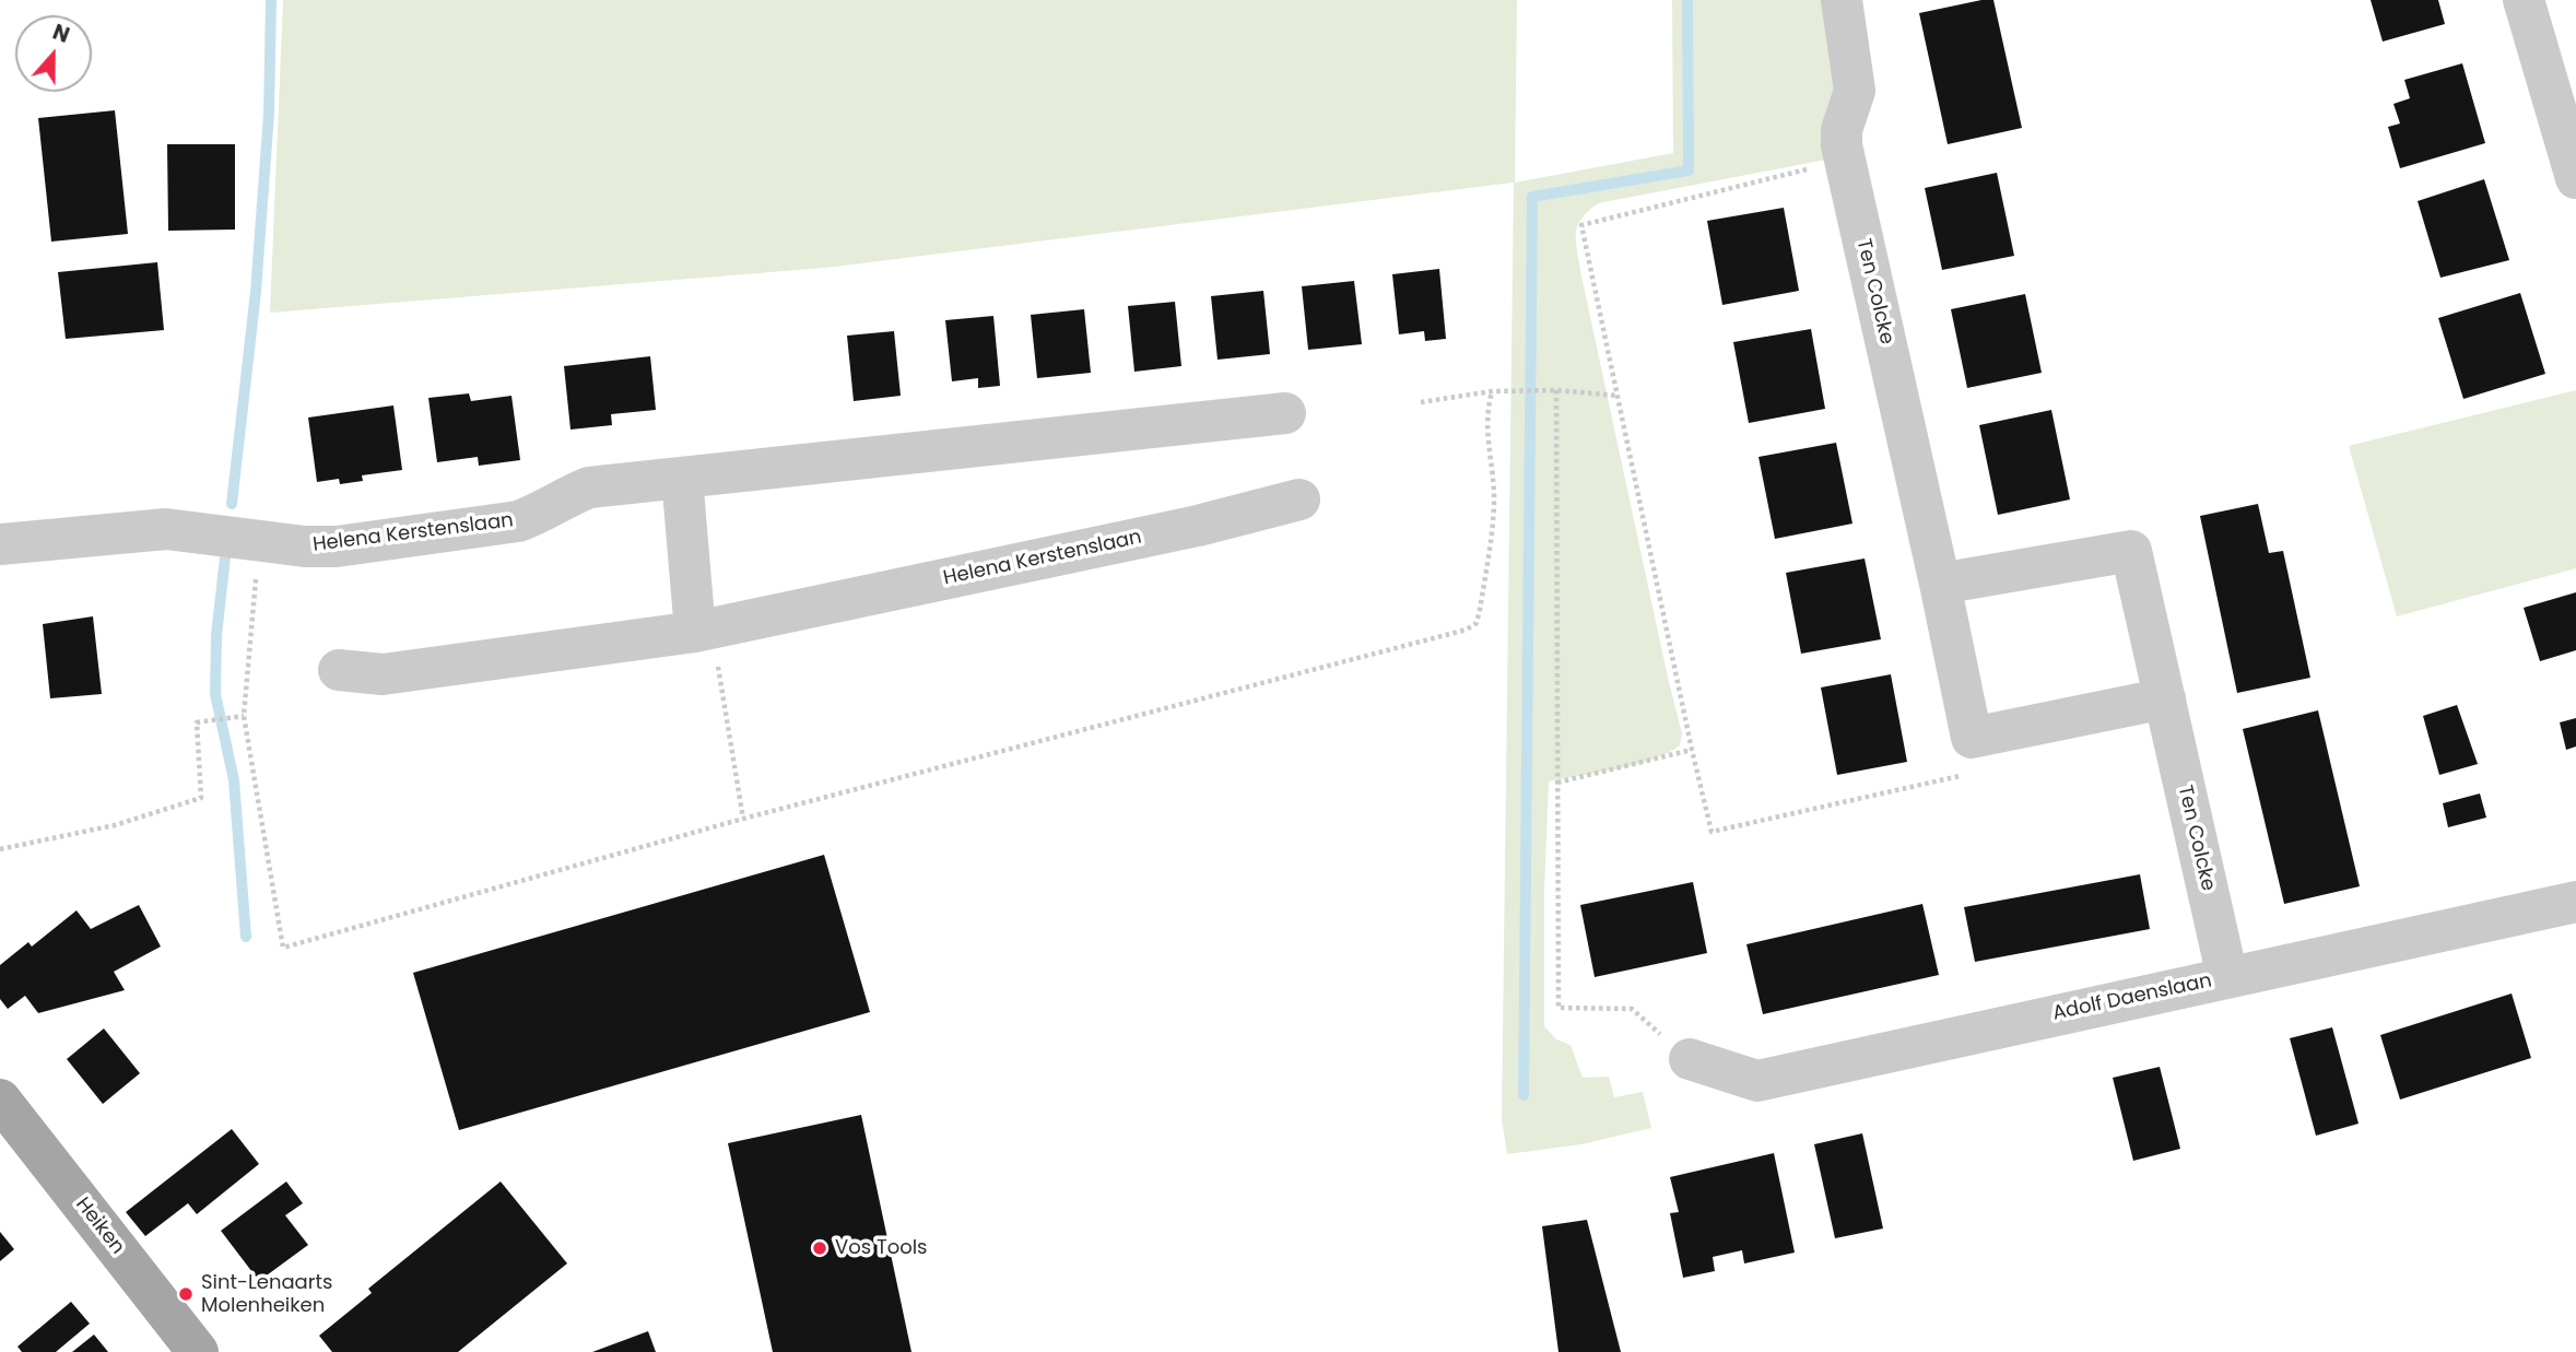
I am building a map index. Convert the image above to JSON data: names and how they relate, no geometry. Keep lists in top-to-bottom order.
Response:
{
  "streets": {
    "main road": ["Heiken"],
    "street": ["Ten Colcke", "Helena Kerstenslaan", "Adolf Daenslaan"]
  },
  "crossings": [
    ["Ten Colcke", "Adolf Daenslaan"]
  ],
  "places": ["Vos Tools", "Sint-Lenaarts Molenheiken"],
  "north": "top"
}
